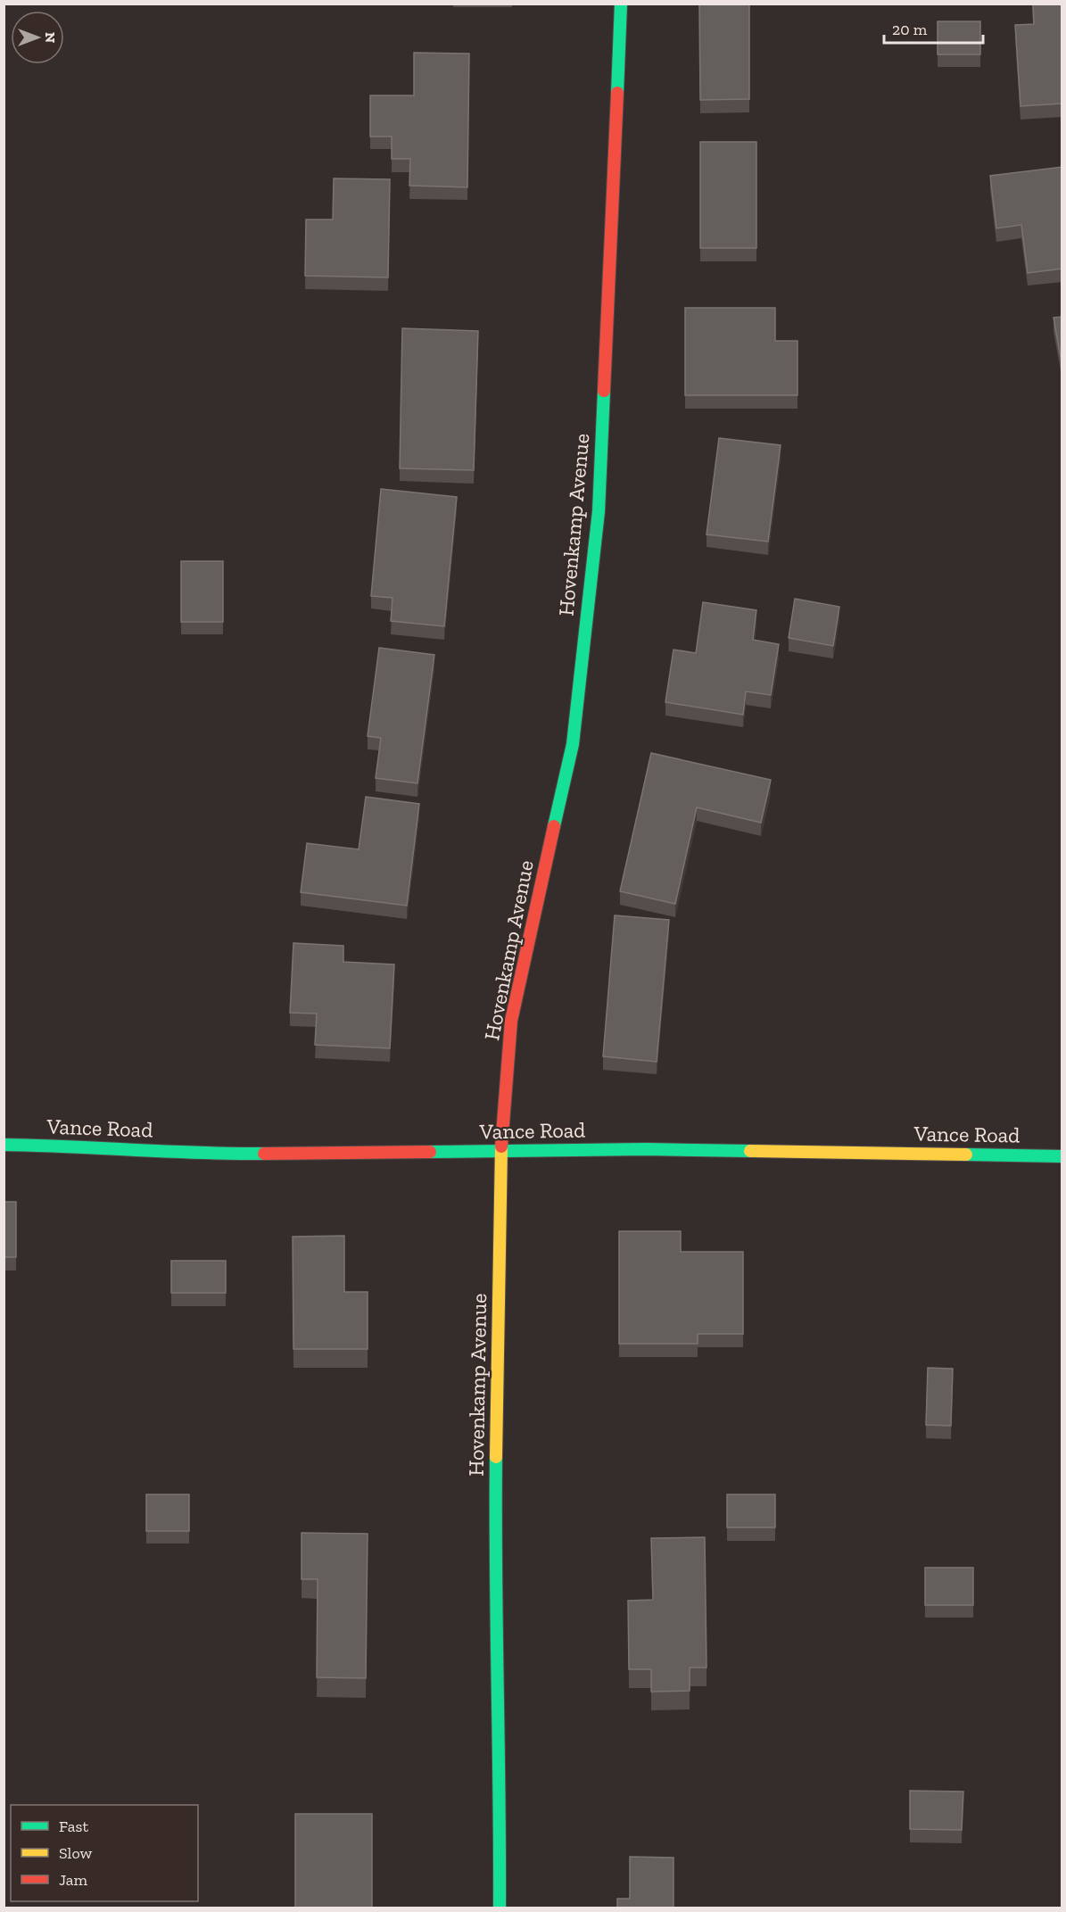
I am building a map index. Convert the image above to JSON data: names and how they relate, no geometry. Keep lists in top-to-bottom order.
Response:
{
  "streets": {
    "street": ["Hovenkamp Avenue", "Vance Road"]
  },
  "crossings": [
    ["Hovenkamp Avenue", "Vance Road"]
  ],
  "legend": ["Fast", "Slow", "Jam"],
  "scale_bar": "20 m",
  "north": "right"
}
